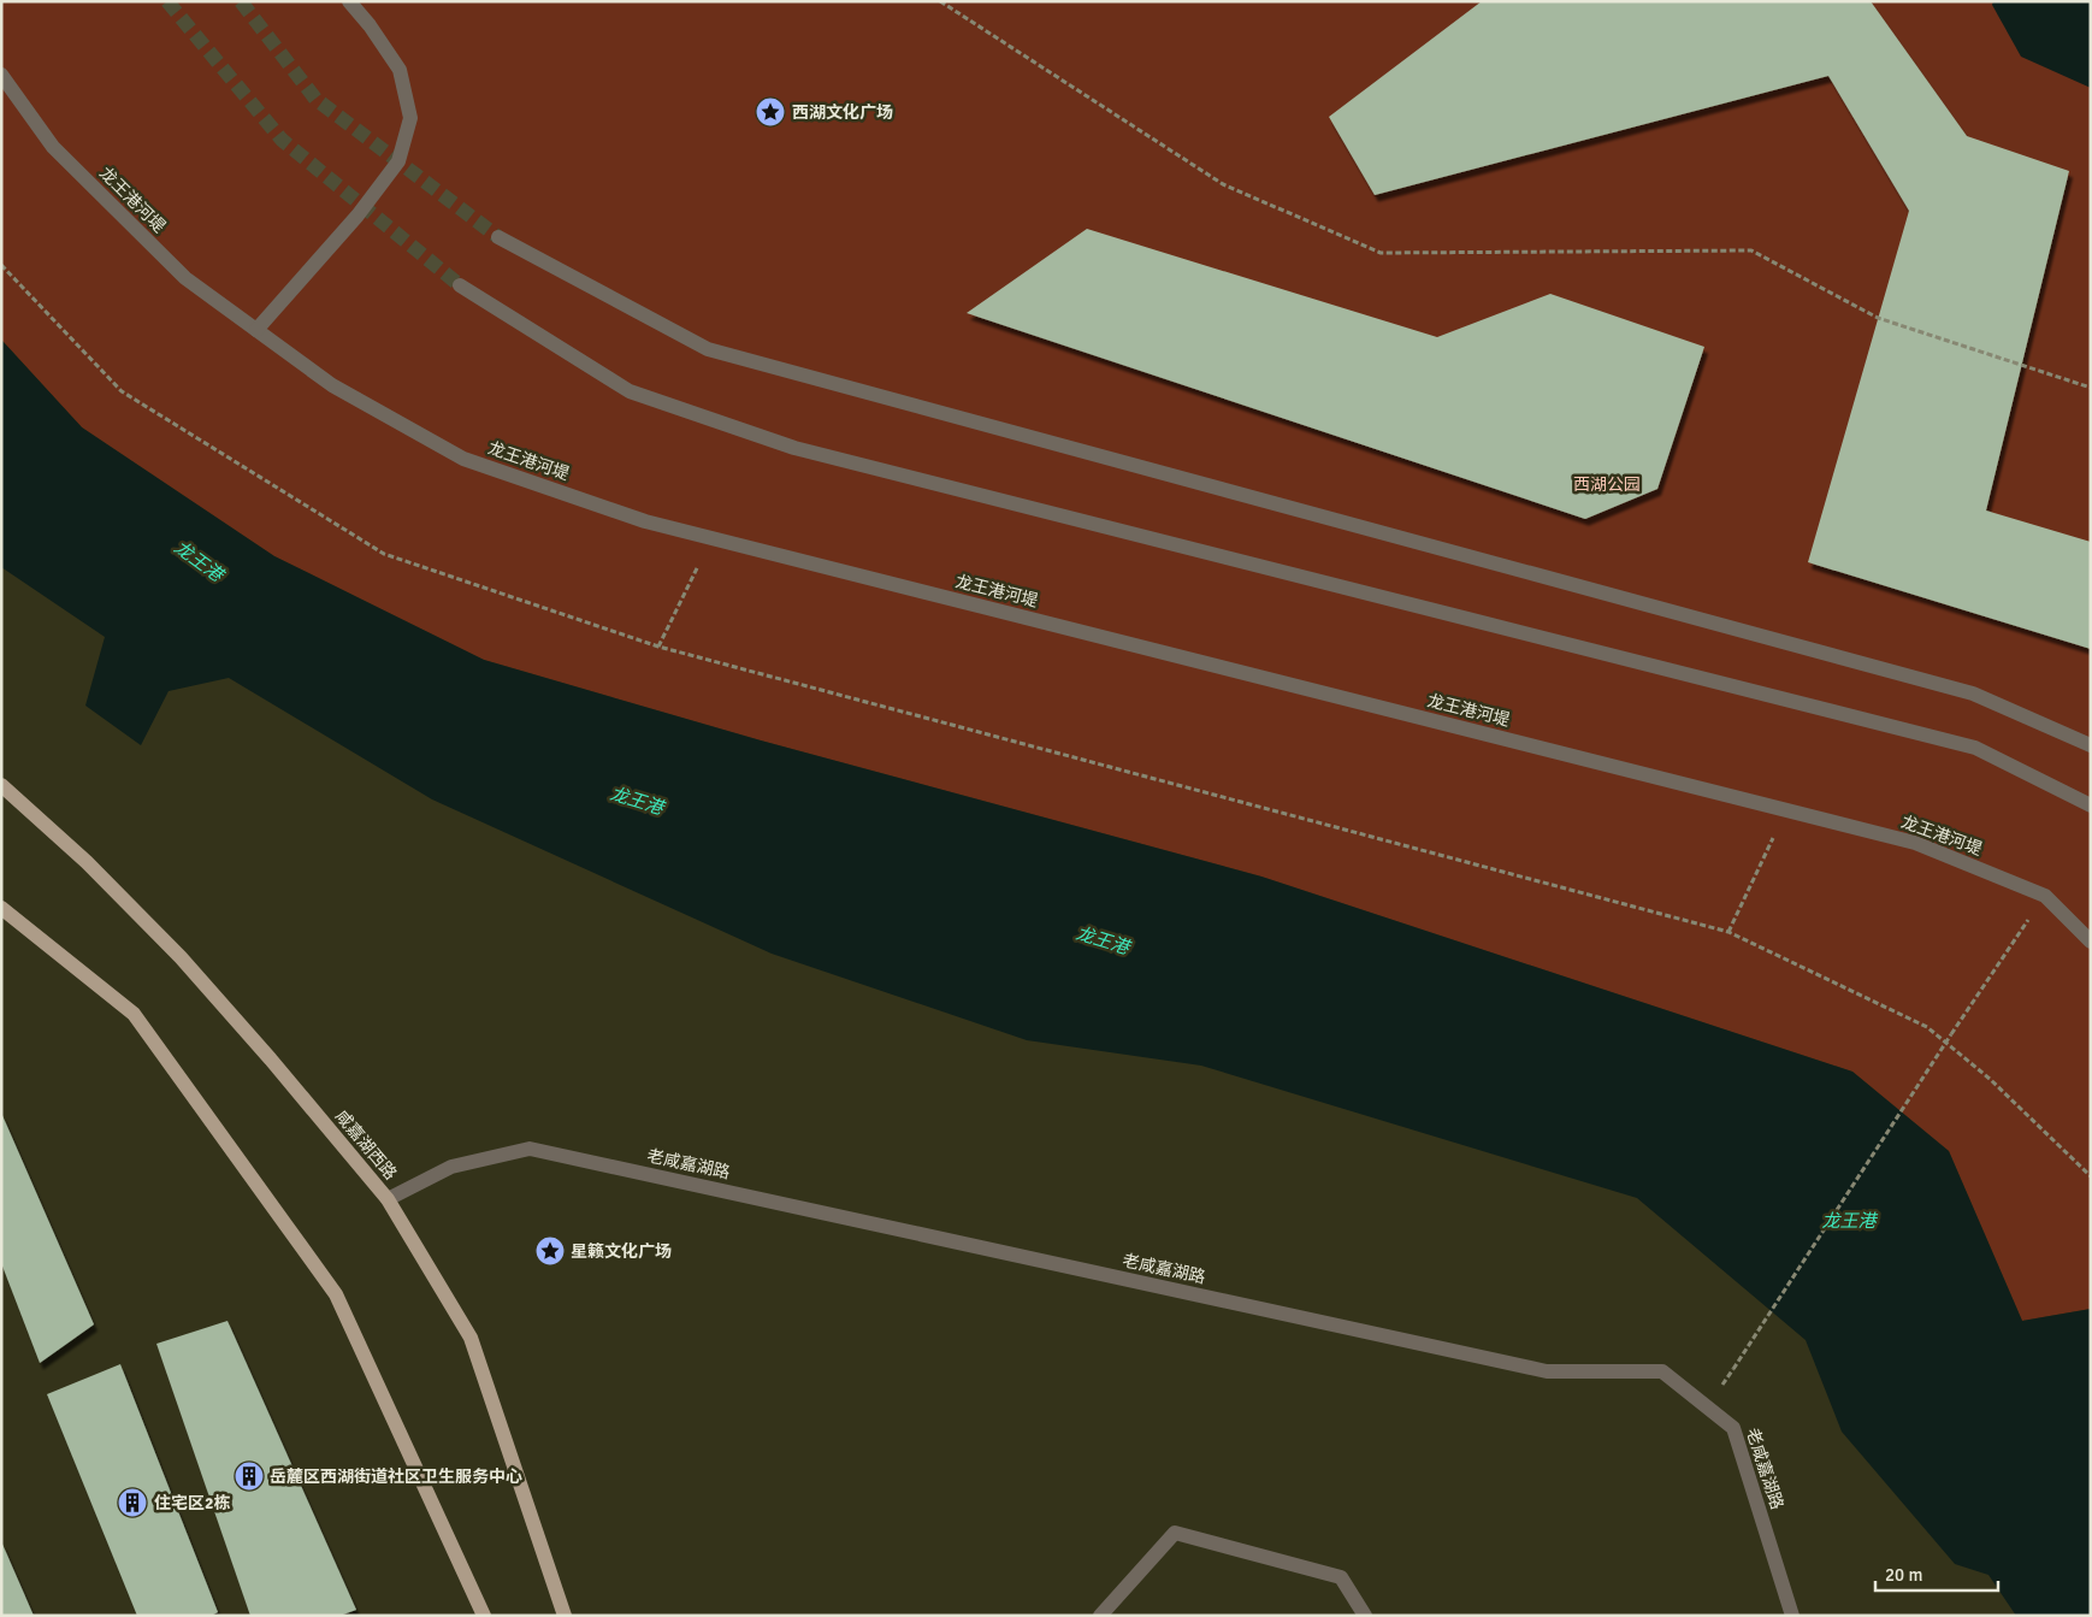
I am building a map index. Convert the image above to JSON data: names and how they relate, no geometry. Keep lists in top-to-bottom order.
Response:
{
  "streets": {
    "main road": ["咸嘉湖西路"],
    "street": ["龙王港河堤", "老咸嘉湖路"]
  },
  "crossings": [
    ["咸嘉湖西路", "老咸嘉湖路"]
  ],
  "water": ["龙王港"],
  "parks": ["西湖公园"],
  "places": {
    "place": ["西湖文化广场", "星籁文化广场"],
    "building": ["岳麓区西湖街道社区卫生服务中心", "住宅区2栋"]
  },
  "scale_bar": "20 m"
}
